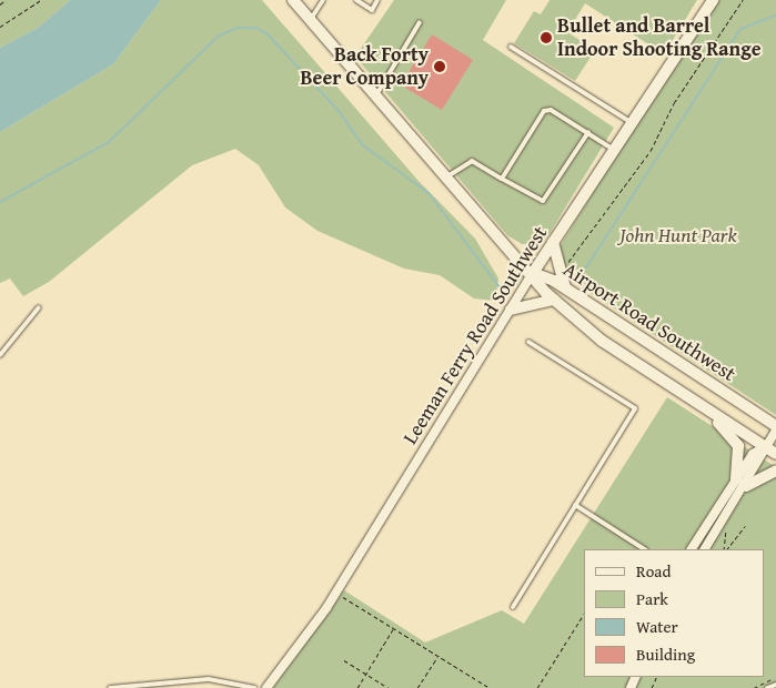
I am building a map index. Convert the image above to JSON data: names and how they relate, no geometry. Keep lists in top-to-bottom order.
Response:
{
  "streets": {
    "street": ["Airport Road Southwest", "Leeman Ferry Road Southwest"]
  },
  "crossings": [
    ["Airport Road Southwest", "Leeman Ferry Road Southwest"]
  ],
  "parks": ["John Hunt Park"],
  "places": ["Bullet and Barrel Indoor Shooting Range", "Back Forty Beer Company"],
  "legend": [
    "Road",
    "Park",
    "Water",
    "Building"
  ]
}
